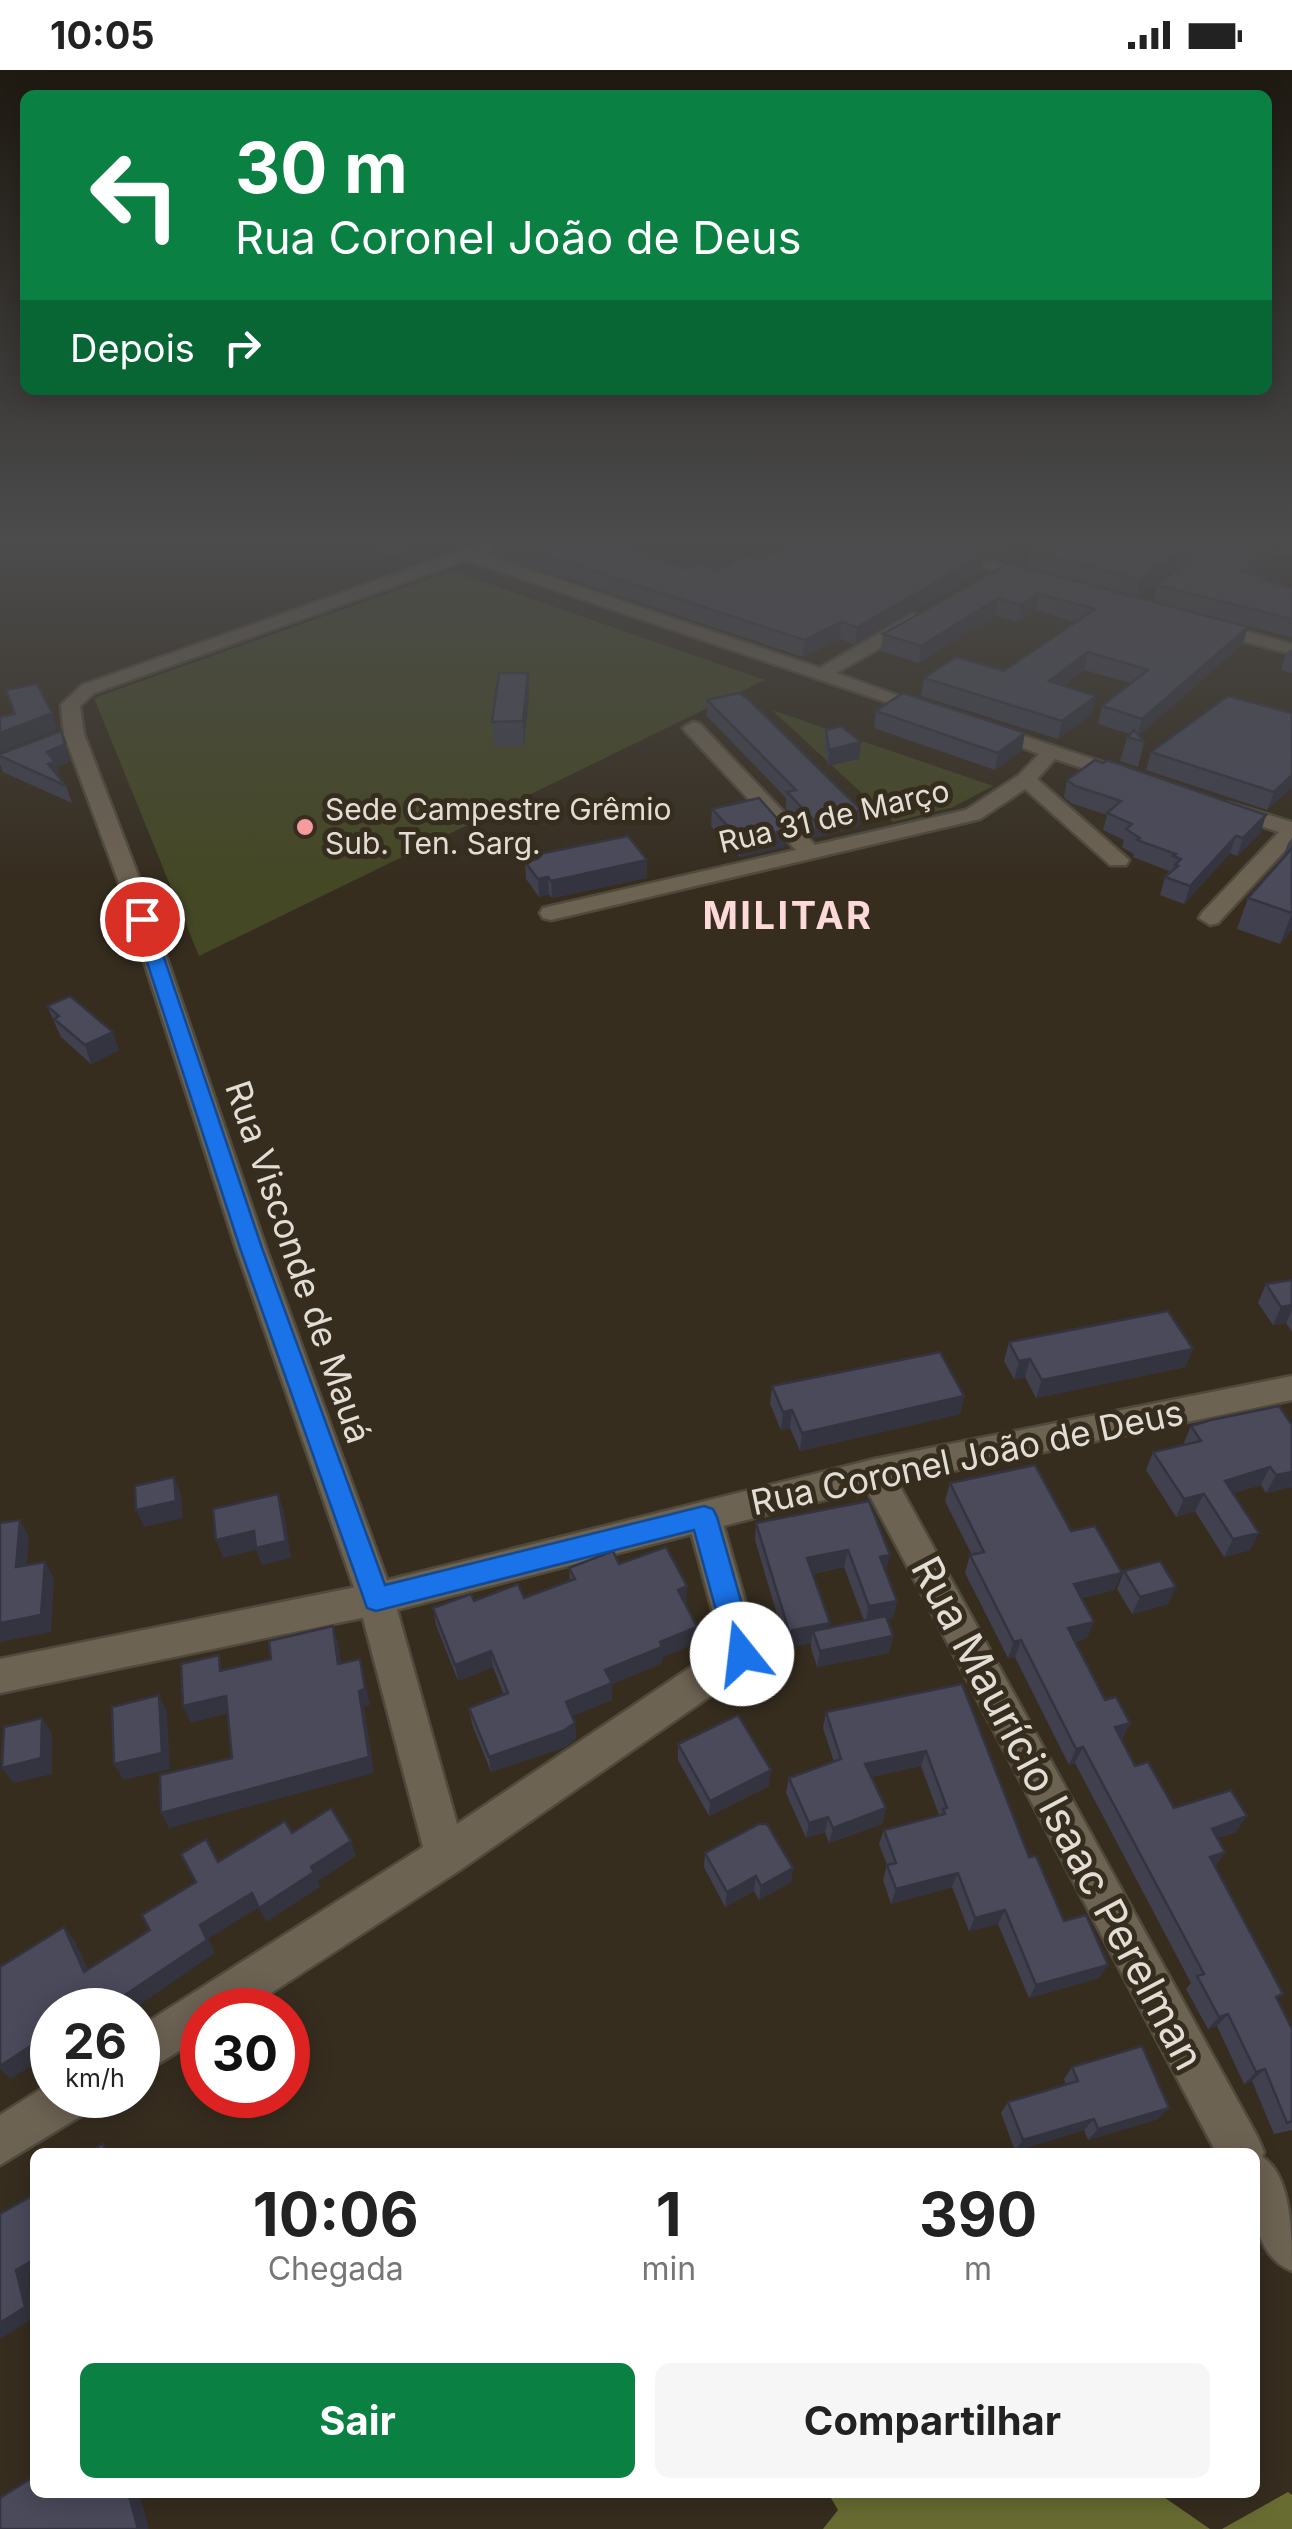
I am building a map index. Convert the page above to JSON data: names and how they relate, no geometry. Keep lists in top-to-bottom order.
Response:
{
  "streets": {
    "street": [
      "Rua 31 de Março",
      "Rua Visconde de Mauá",
      "Rua Coronel João de Deus",
      "Rua Maurício Isaac Perelman"
    ]
  },
  "crossings": [
    ["Rua Visconde de Mauá", "Rua Coronel João de Deus"],
    ["Rua Coronel João de Deus", "Rua Maurício Isaac Perelman"]
  ],
  "districts": ["MILITAR"],
  "places": ["Sede Campestre Grêmio Sub. Ten. Sarg."],
  "page": {
    "status": "10:05",
    "turn": ["30 m", "Rua Coronel João de Deus"],
    "then": "Depois",
    "speed": "26 km/h",
    "limit": "30",
    "eta": [
      "10:06",
      "Chegada",
      "1",
      "min",
      "390",
      "m"
    ],
    "buttons": ["Sair", "Compartilhar"]
  }
}
